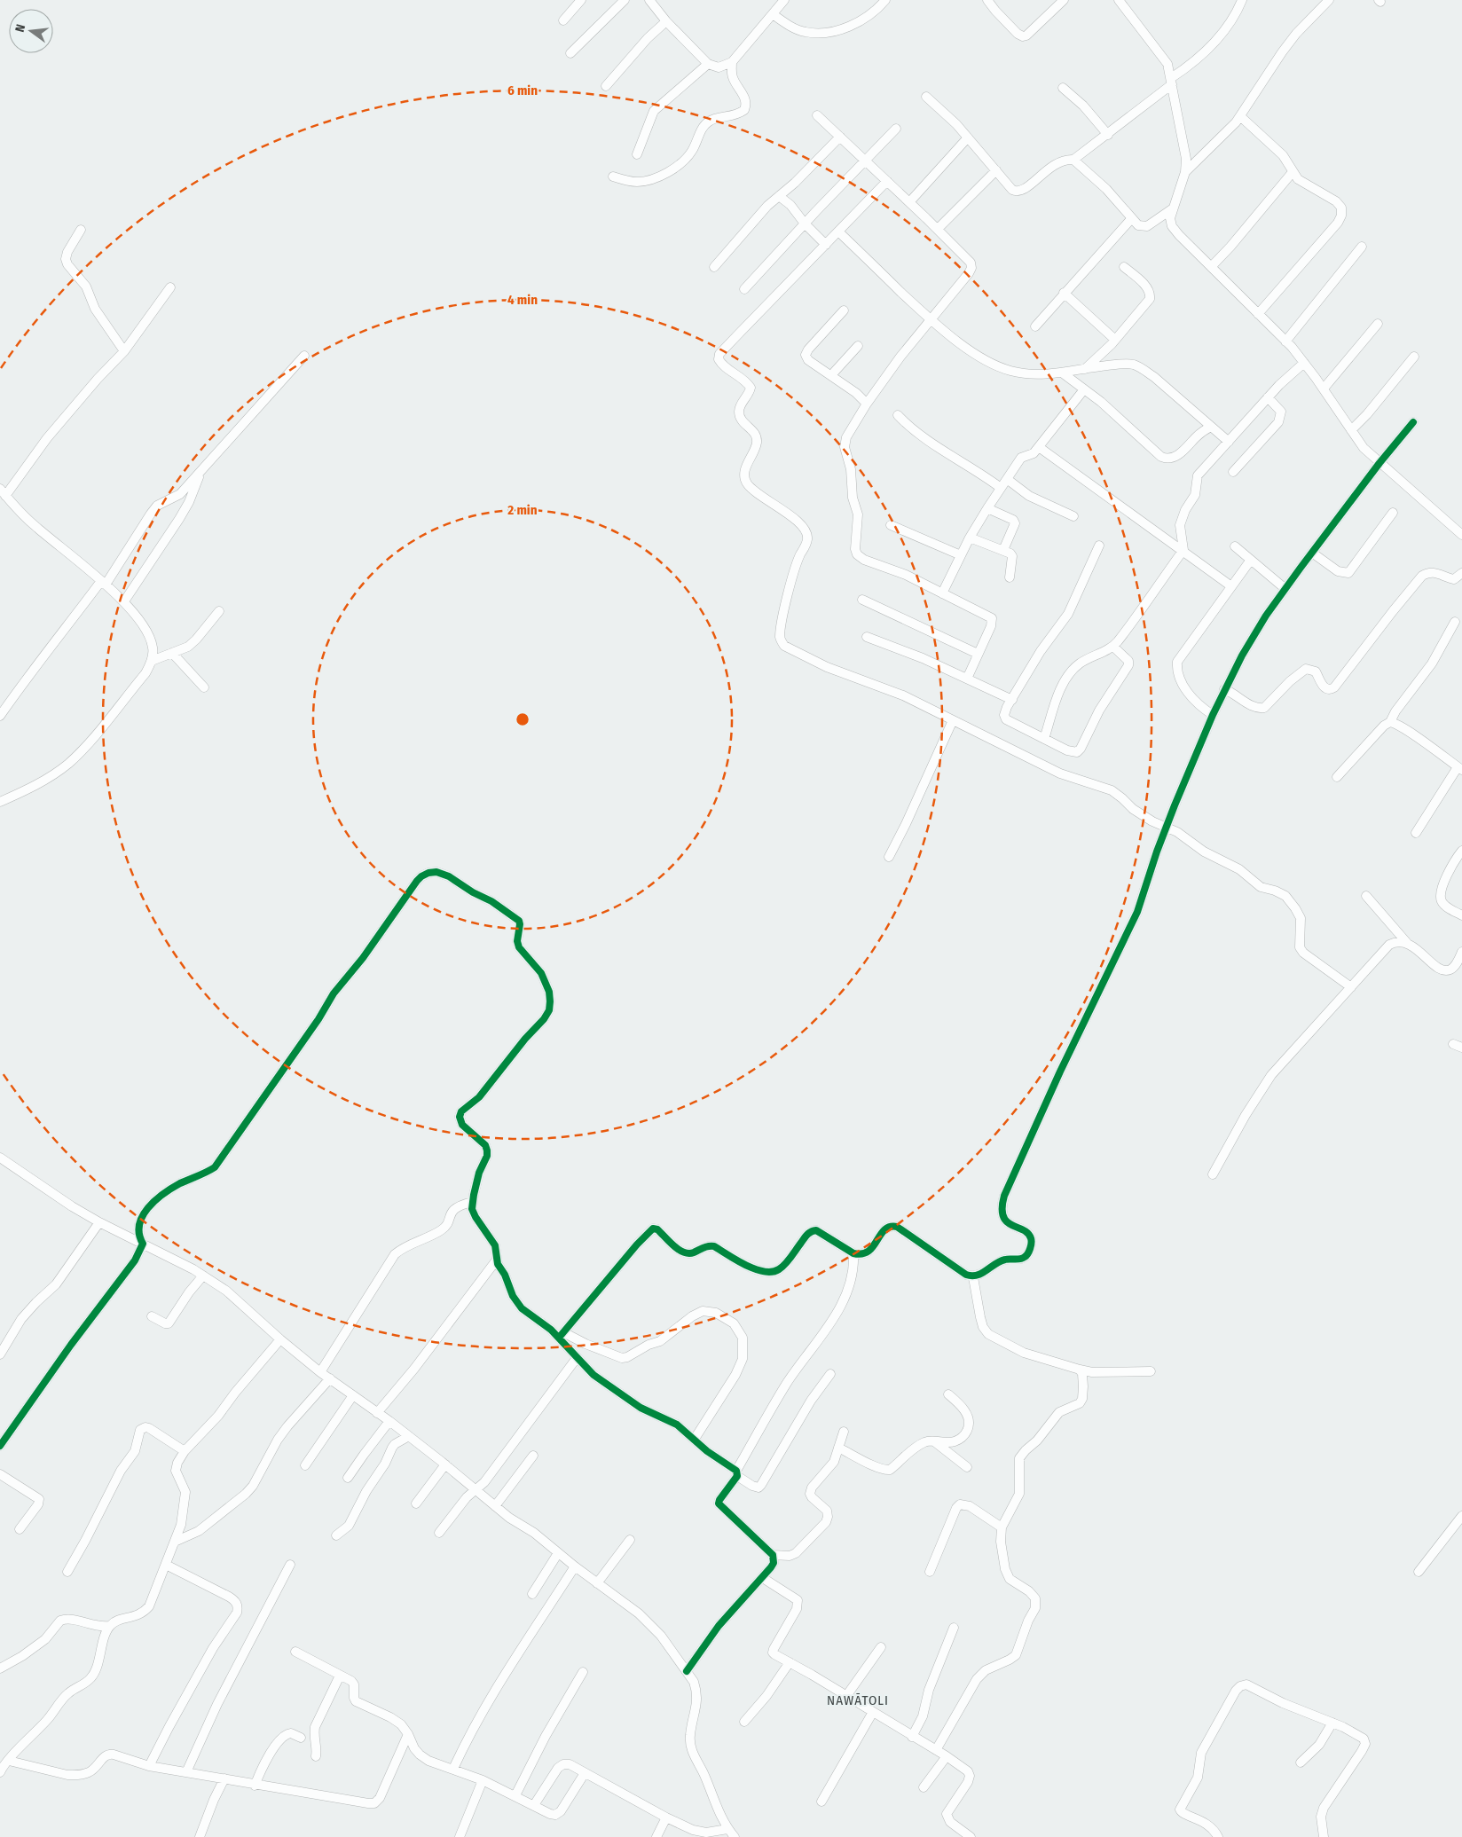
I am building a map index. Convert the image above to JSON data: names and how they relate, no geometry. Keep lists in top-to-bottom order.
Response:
{
  "districts": ["NAWĀTOLI"],
  "north": "left",
  "rings": ["6 min", "4 min", "2 min"]
}
